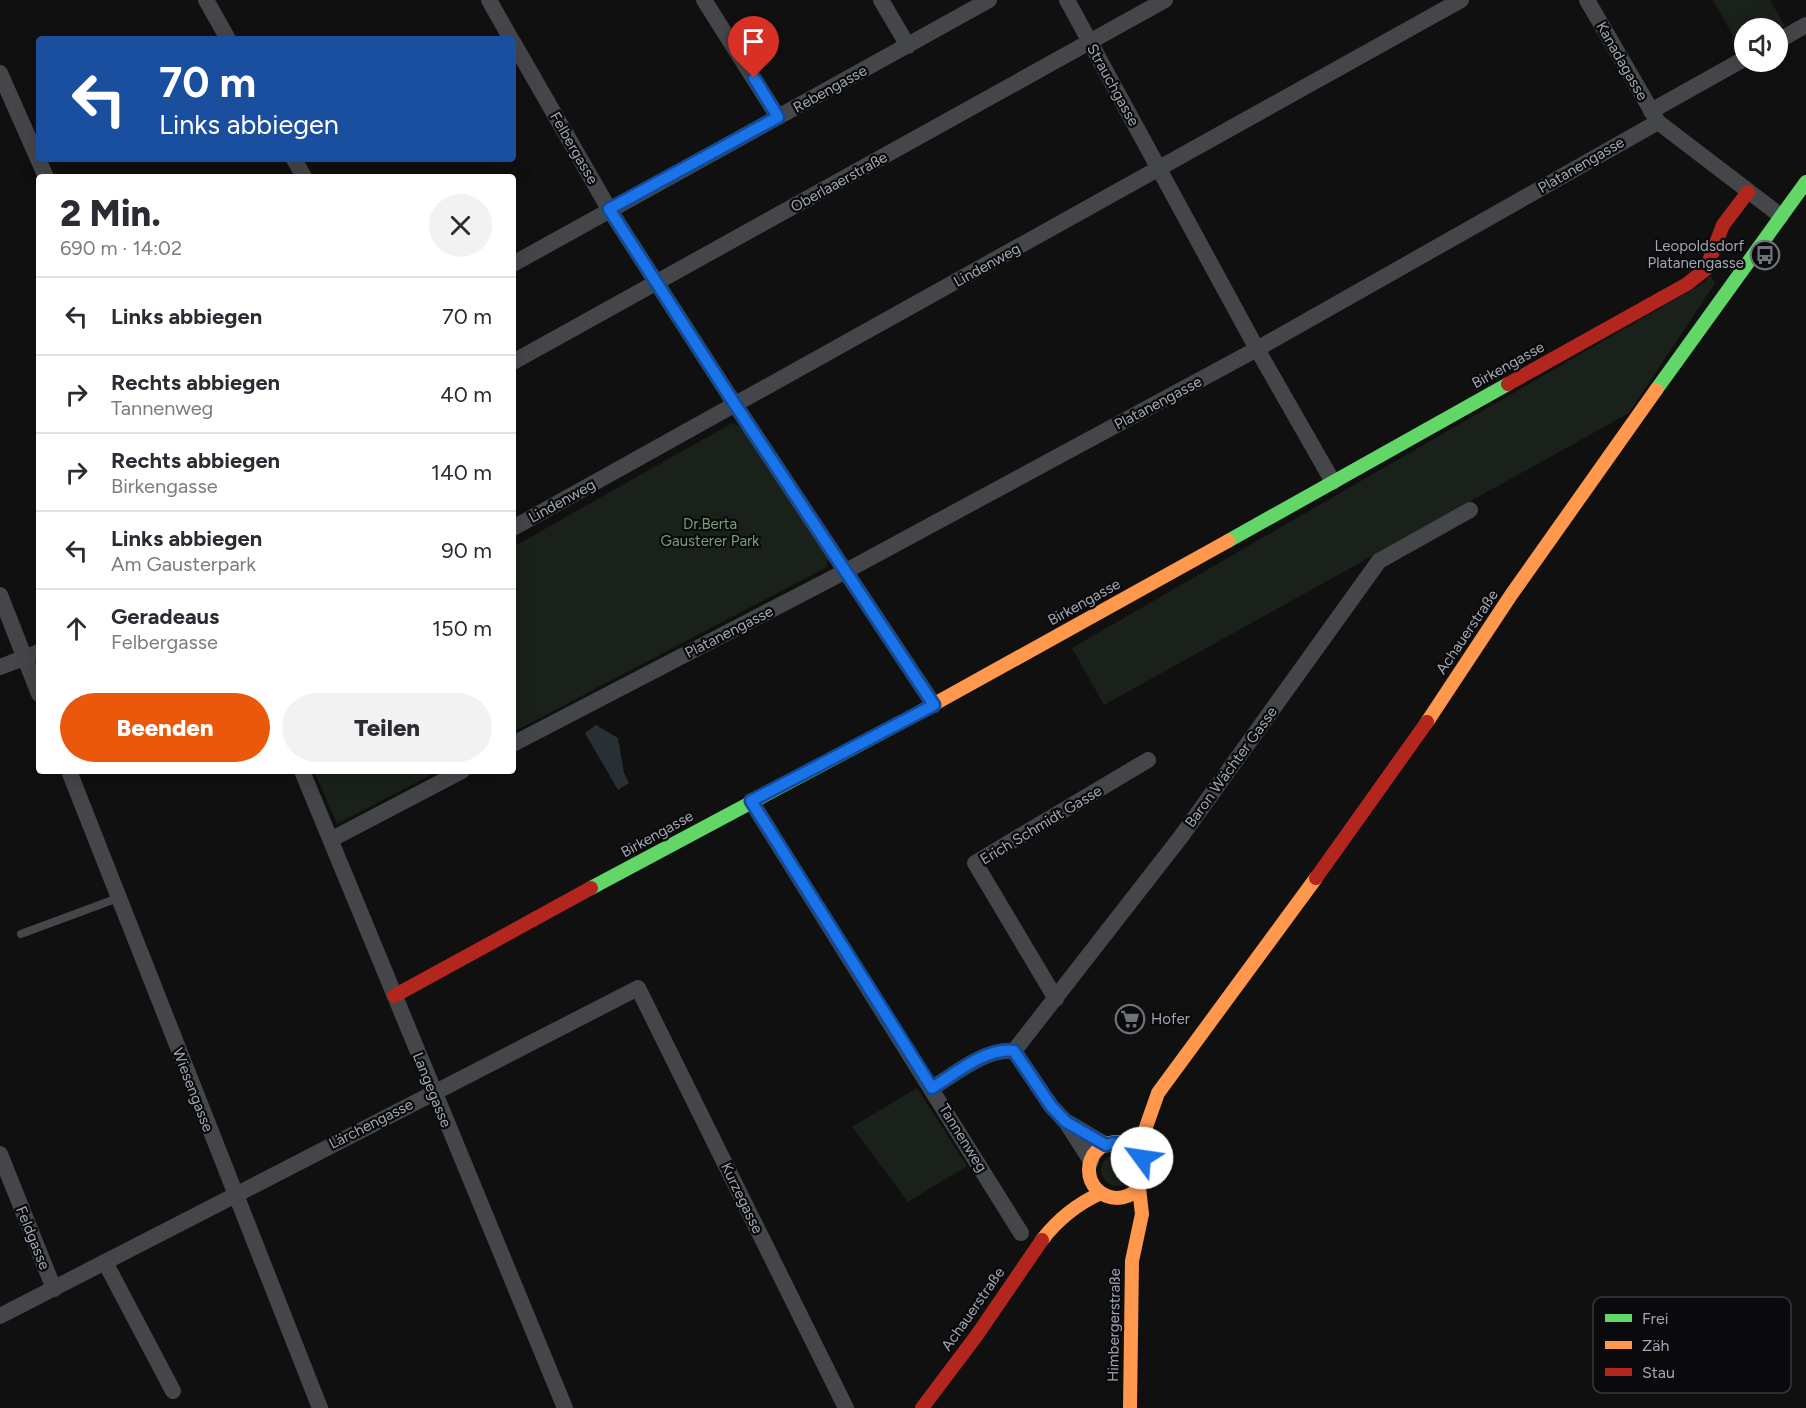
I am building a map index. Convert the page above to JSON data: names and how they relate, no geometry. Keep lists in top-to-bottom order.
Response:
{
  "streets": {
    "street": [
      "Kanadagasse",
      "Strauchgasse",
      "Rebengasse",
      "Felbergasse",
      "Platanengasse",
      "Oberlaaerstraße",
      "Lindenweg",
      "Birkengasse",
      "Achauerstraße",
      "Baron Wächter Gasse",
      "Erich Schmidt Gasse",
      "Wiesengasse",
      "Langegasse",
      "Lärchengasse",
      "Tannenweg",
      "Kurzegasse",
      "Feldgasse",
      "Himbergerstraße"
    ]
  },
  "crossings": [
    ["Kanadagasse", "Platanengasse"],
    ["Strauchgasse", "Platanengasse"],
    ["Strauchgasse", "Oberlaaerstraße"],
    ["Strauchgasse", "Lindenweg"],
    ["Rebengasse", "Felbergasse"],
    ["Felbergasse", "Platanengasse"],
    ["Felbergasse", "Oberlaaerstraße"],
    ["Felbergasse", "Lindenweg"],
    ["Felbergasse", "Birkengasse"],
    ["Birkengasse", "Langegasse"],
    ["Birkengasse", "Tannenweg"],
    ["Achauerstraße", "Himbergerstraße"],
    ["Baron Wächter Gasse", "Erich Schmidt Gasse"],
    ["Wiesengasse", "Lärchengasse"],
    ["Langegasse", "Lärchengasse"],
    ["Lärchengasse", "Kurzegasse"],
    ["Lärchengasse", "Feldgasse"]
  ],
  "parks": ["Dr.Berta Gausterer Park"],
  "places": {
    "bus stop": ["Leopoldsdorf Platanengasse"],
    "supermarket": ["Hofer"]
  },
  "legend": ["Frei", "Zäh", "Stau"],
  "page": {
    "turn": ["70 m", "Links abbiegen"],
    "heading": ["2 Min.", "690 m · 14:02"],
    "list": [
      {
        "name": "Links abbiegen",
        "value": "70 m"
      },
      {
        "name": "Rechts abbiegen",
        "note": "Tannenweg",
        "value": "40 m"
      },
      {
        "name": "Rechts abbiegen",
        "note": "Birkengasse",
        "value": "140 m"
      },
      {
        "name": "Links abbiegen",
        "note": "Am Gausterpark",
        "value": "90 m"
      },
      {
        "name": "Geradeaus",
        "note": "Felbergasse",
        "value": "150 m"
      }
    ],
    "buttons": ["Beenden", "Teilen"]
  }
}
